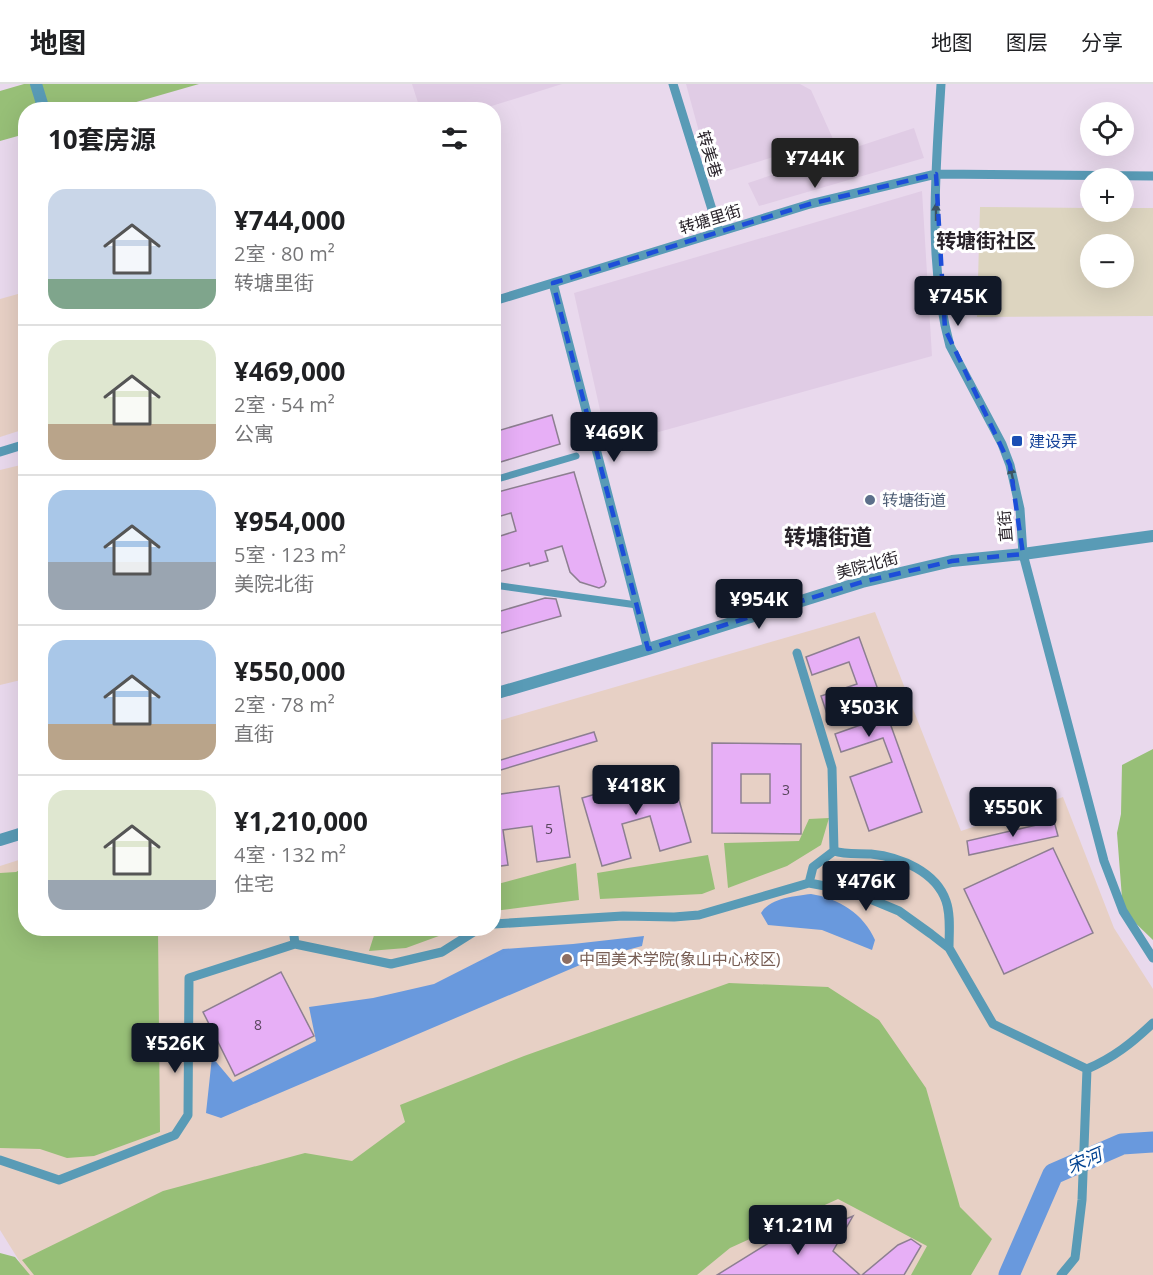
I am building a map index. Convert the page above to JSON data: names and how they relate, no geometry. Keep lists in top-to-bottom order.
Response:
{
  "streets": {
    "street": [
      "转美巷",
      "转塘里街",
      "直街",
      "美院北街"
    ]
  },
  "crossings": [
    ["转美巷", "转塘里街"],
    ["转塘里街", "直街"],
    ["直街", "美院北街"]
  ],
  "one_way": ["直街"],
  "districts": ["转塘街社区", "转塘街道"],
  "water": ["宋河"],
  "places": {
    "transit": ["建设弄"],
    "other": ["转塘街道", "中国美术学院(象山中心校区)"]
  },
  "house_numbers": ["3", "5", "8"],
  "page": {
    "header": "地图",
    "nav": ["地图", "图层", "分享"],
    "map_buttons": ["+", "−"],
    "heading": "10套房源",
    "price": [
      "¥744K",
      "¥745K",
      "¥469K",
      "¥954K",
      "¥503K",
      "¥418K",
      "¥550K",
      "¥476K",
      "¥526K",
      "¥1.21M"
    ],
    "list": [
      {
        "name": "¥744,000",
        "note": "2室 · 80 m² · 转塘里街"
      },
      {
        "name": "¥469,000",
        "note": "2室 · 54 m² · 公寓"
      },
      {
        "name": "¥954,000",
        "note": "5室 · 123 m² · 美院北街"
      },
      {
        "name": "¥550,000",
        "note": "2室 · 78 m² · 直街"
      },
      {
        "name": "¥1,210,000",
        "note": "4室 · 132 m² · 住宅"
      }
    ]
  }
}
